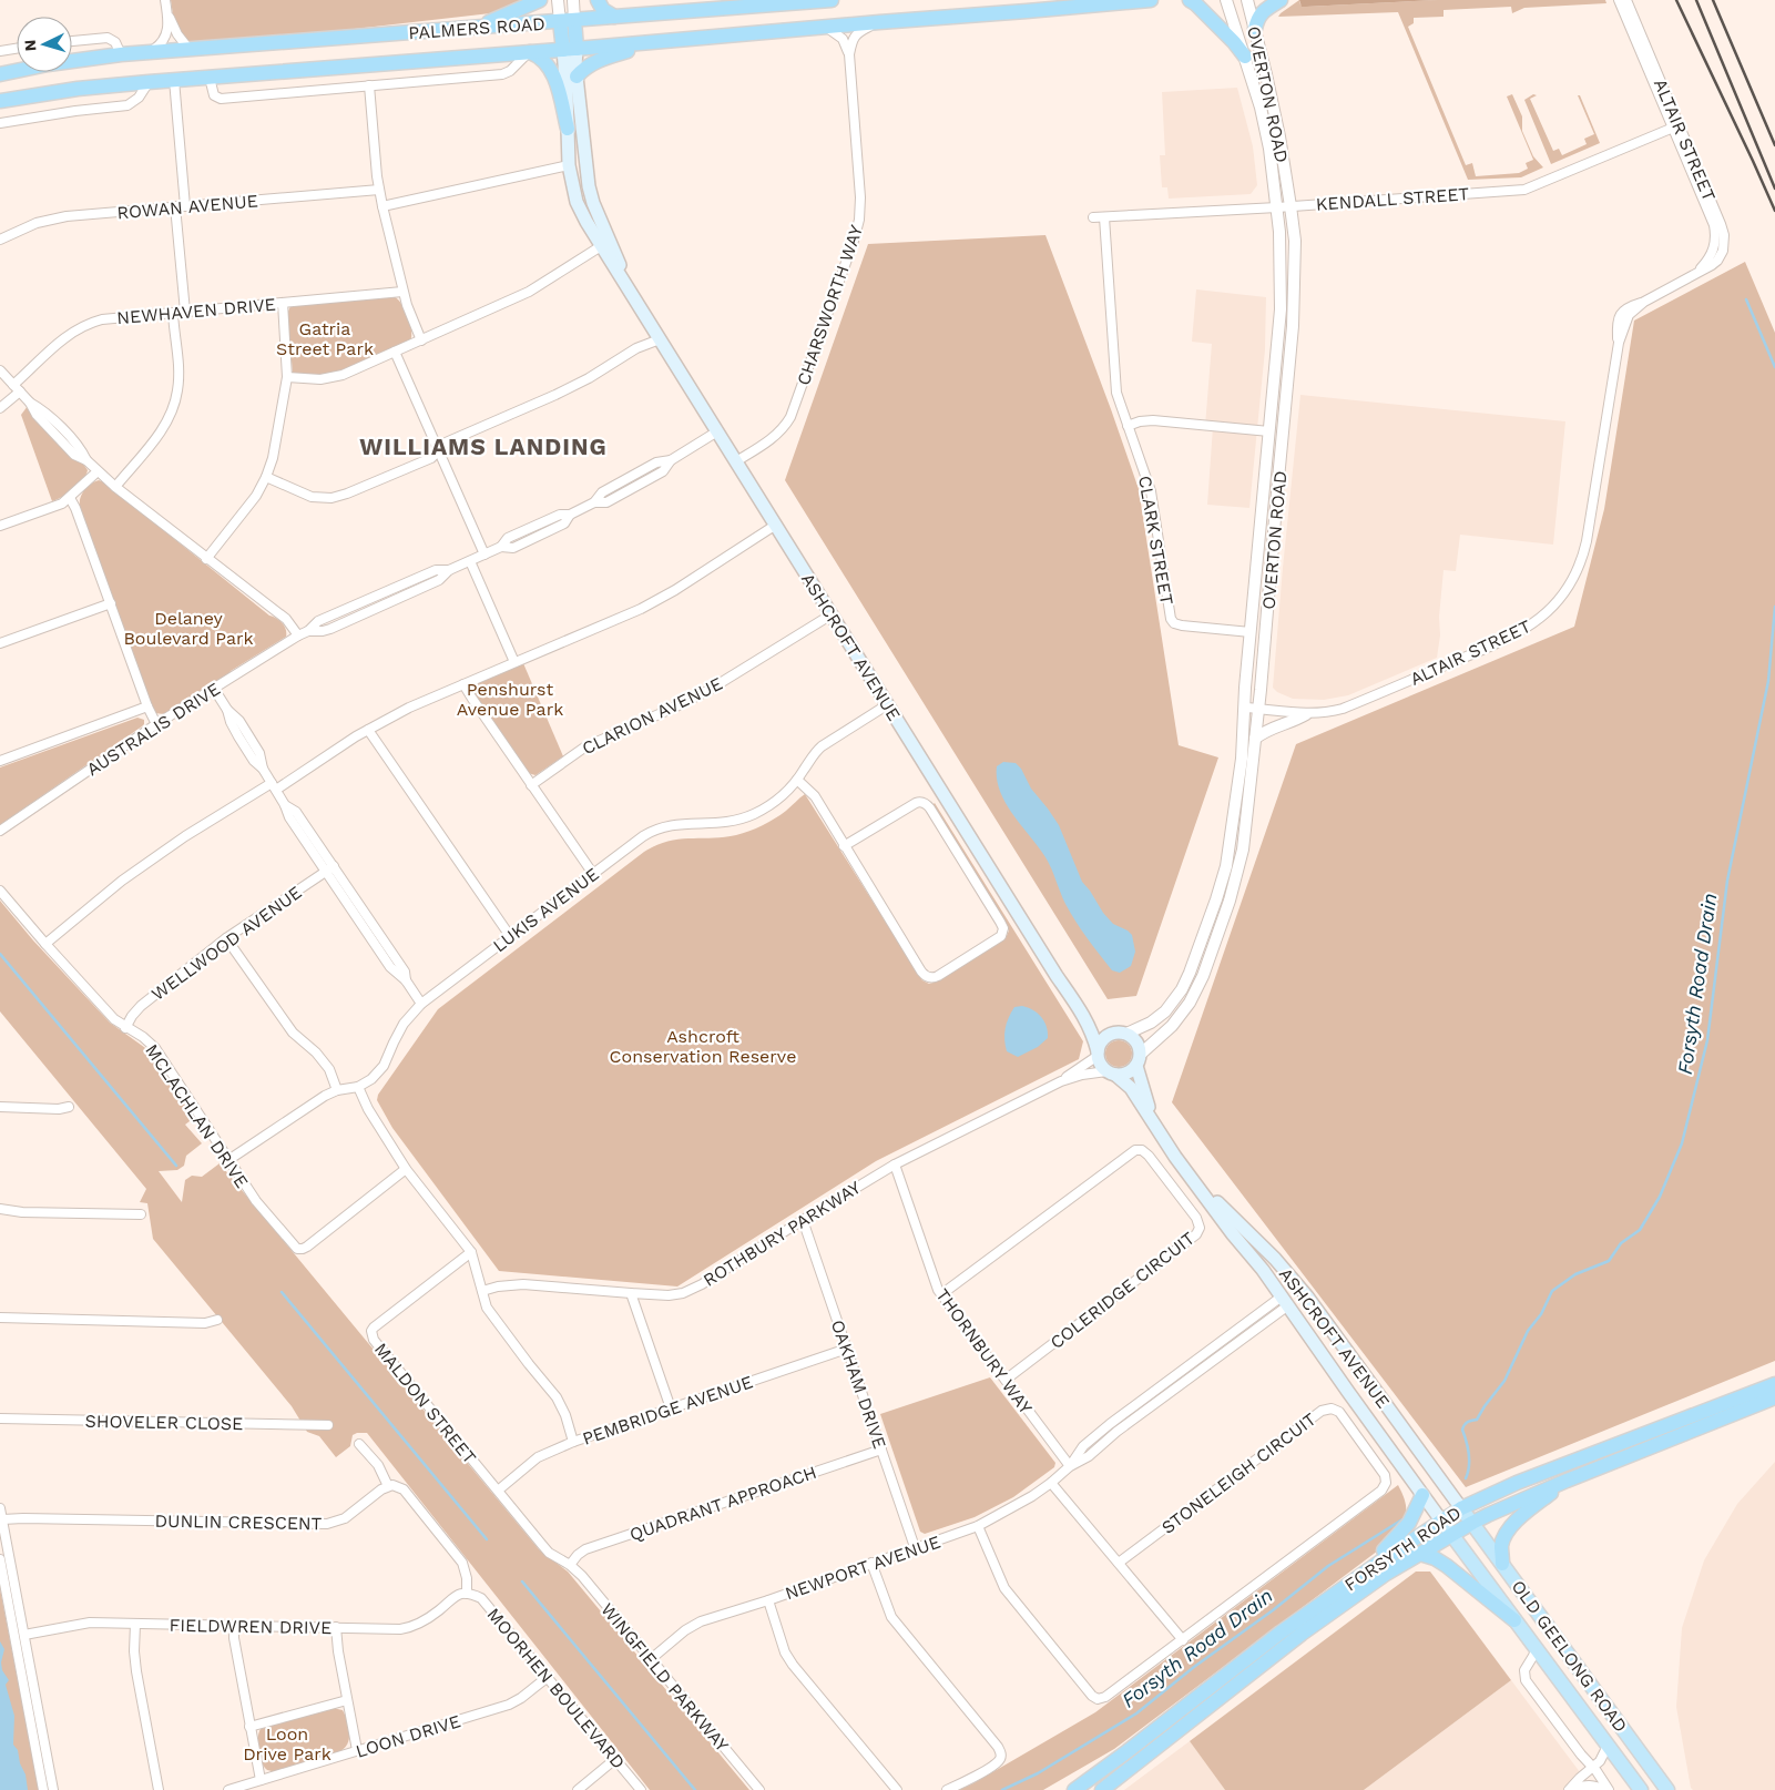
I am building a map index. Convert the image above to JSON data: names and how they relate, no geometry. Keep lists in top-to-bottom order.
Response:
{
  "streets": {
    "highway": ["PALMERS ROAD", "FORSYTH ROAD"],
    "main road": ["ASHCROFT AVENUE", "OLD GEELONG ROAD"],
    "street": [
      "OVERTON ROAD",
      "ALTAIR STREET",
      "KENDALL STREET",
      "ROWAN AVENUE",
      "CHARSWORTH WAY",
      "NEWHAVEN DRIVE",
      "CLARK STREET",
      "CLARION AVENUE",
      "AUSTRALIS DRIVE",
      "LUKIS AVENUE",
      "WELLWOOD AVENUE",
      "MCLACHLAN DRIVE",
      "ROTHBURY PARKWAY",
      "COLERIDGE CIRCUIT",
      "THORNBURY WAY",
      "OAKHAM DRIVE",
      "MALDON STREET",
      "PEMBRIDGE AVENUE",
      "SHOVELER CLOSE",
      "STONELEIGH CIRCUIT",
      "QUADRANT APPROACH",
      "DUNLIN CRESCENT",
      "NEWPORT AVENUE",
      "FIELDWREN DRIVE",
      "WINGFIELD PARKWAY",
      "MOORHEN BOULEVARD",
      "LOON DRIVE"
    ]
  },
  "crossings": [
    ["PALMERS ROAD", "ASHCROFT AVENUE"],
    ["OVERTON ROAD", "ALTAIR STREET"],
    ["OVERTON ROAD", "KENDALL STREET"],
    ["OVERTON ROAD", "CLARK STREET"],
    ["OVERTON ROAD", "ASHCROFT AVENUE"],
    ["OVERTON ROAD", "ROTHBURY PARKWAY"],
    ["ALTAIR STREET", "KENDALL STREET"],
    ["KENDALL STREET", "CLARK STREET"],
    ["CHARSWORTH WAY", "ASHCROFT AVENUE"],
    ["ASHCROFT AVENUE", "CLARION AVENUE"],
    ["ASHCROFT AVENUE", "AUSTRALIS DRIVE"],
    ["ASHCROFT AVENUE", "LUKIS AVENUE"],
    ["ASHCROFT AVENUE", "ROTHBURY PARKWAY"],
    ["ASHCROFT AVENUE", "FORSYTH ROAD"],
    ["ASHCROFT AVENUE", "NEWPORT AVENUE"],
    ["ASHCROFT AVENUE", "OLD GEELONG ROAD"],
    ["LUKIS AVENUE", "MCLACHLAN DRIVE"],
    ["WELLWOOD AVENUE", "MCLACHLAN DRIVE"],
    ["ROTHBURY PARKWAY", "THORNBURY WAY"],
    ["ROTHBURY PARKWAY", "OAKHAM DRIVE"],
    ["COLERIDGE CIRCUIT", "THORNBURY WAY"],
    ["THORNBURY WAY", "NEWPORT AVENUE"],
    ["OAKHAM DRIVE", "PEMBRIDGE AVENUE"],
    ["OAKHAM DRIVE", "QUADRANT APPROACH"],
    ["OAKHAM DRIVE", "NEWPORT AVENUE"],
    ["MALDON STREET", "PEMBRIDGE AVENUE"],
    ["MALDON STREET", "QUADRANT APPROACH"],
    ["MALDON STREET", "WINGFIELD PARKWAY"],
    ["STONELEIGH CIRCUIT", "NEWPORT AVENUE"],
    ["QUADRANT APPROACH", "WINGFIELD PARKWAY"],
    ["FORSYTH ROAD", "OLD GEELONG ROAD"],
    ["NEWPORT AVENUE", "WINGFIELD PARKWAY"],
    ["FIELDWREN DRIVE", "MOORHEN BOULEVARD"],
    ["MOORHEN BOULEVARD", "LOON DRIVE"]
  ],
  "districts": ["WILLIAMS LANDING"],
  "water": ["Forsyth Road Drain"],
  "parks": [
    "Gatria Street Park",
    "Delaney Boulevard Park",
    "Penshurst Avenue Park",
    "Ashcroft Conservation Reserve",
    "Loon Drive Park"
  ],
  "north": "left"
}
